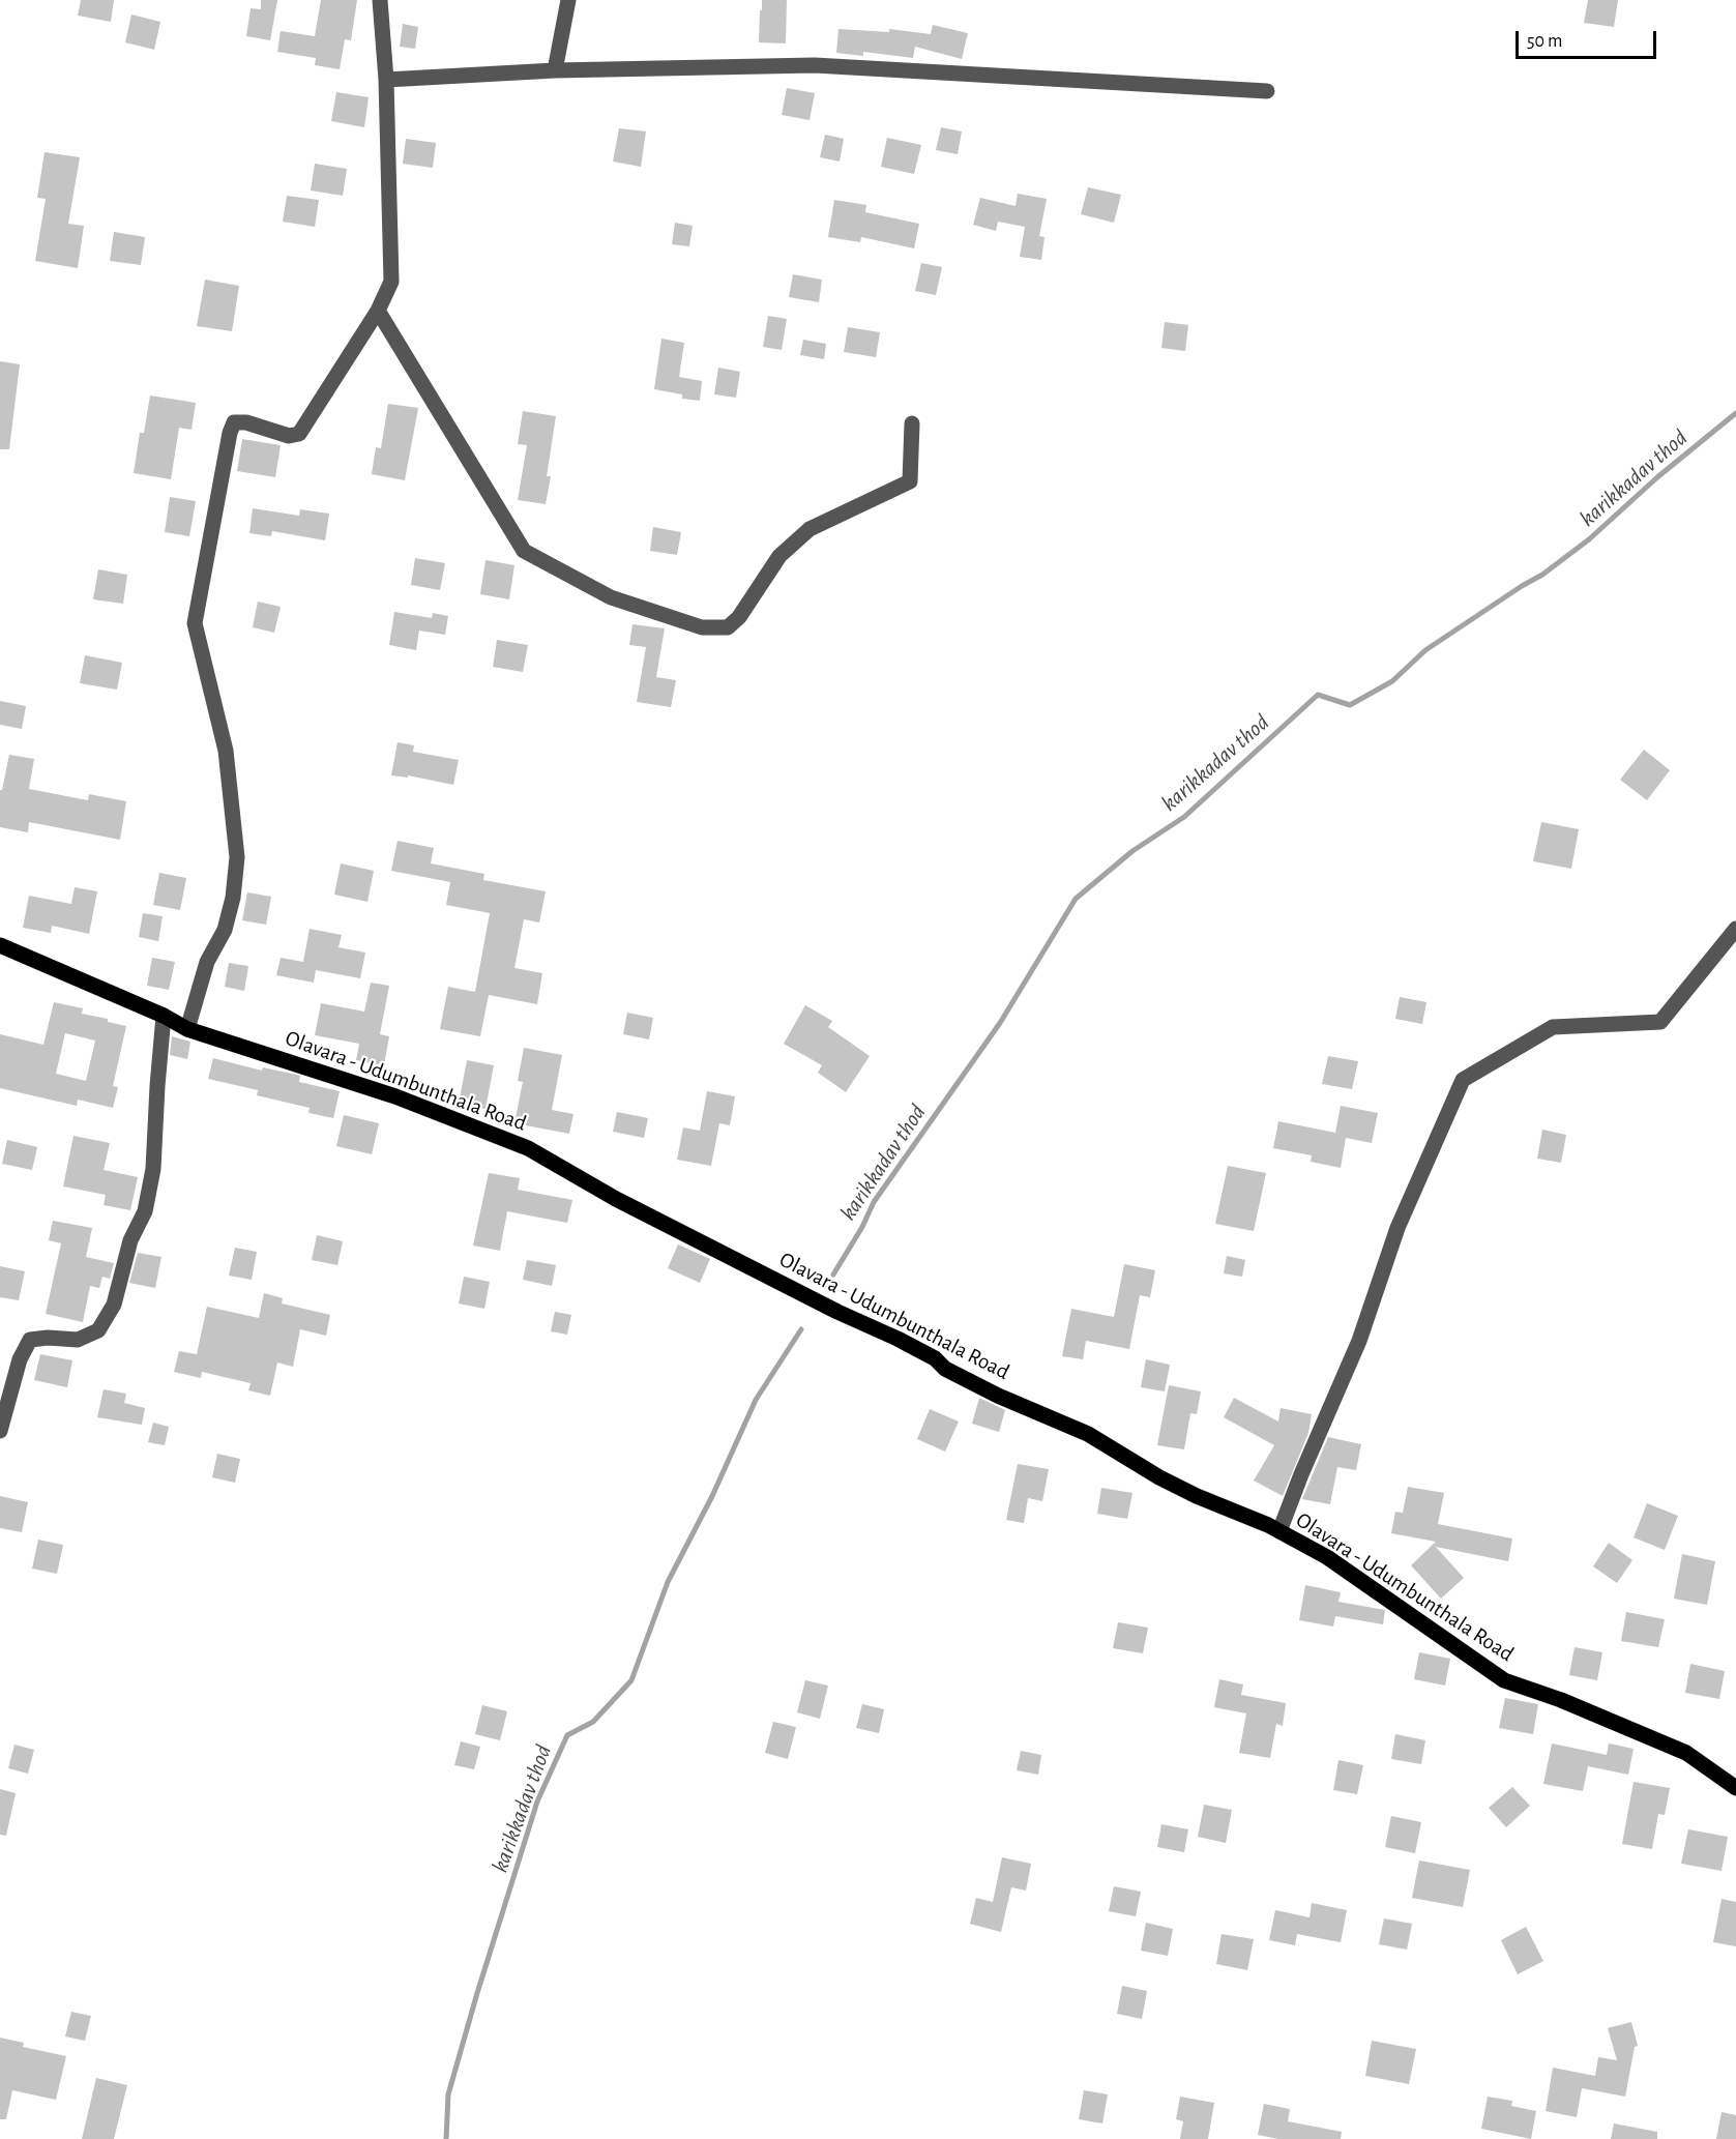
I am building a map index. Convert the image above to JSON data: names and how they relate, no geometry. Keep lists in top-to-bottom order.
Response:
{
  "streets": {
    "main road": ["Olavara - Udumbunthala Road"]
  },
  "water": ["karikkadav thod"],
  "scale_bar": "50 m"
}
